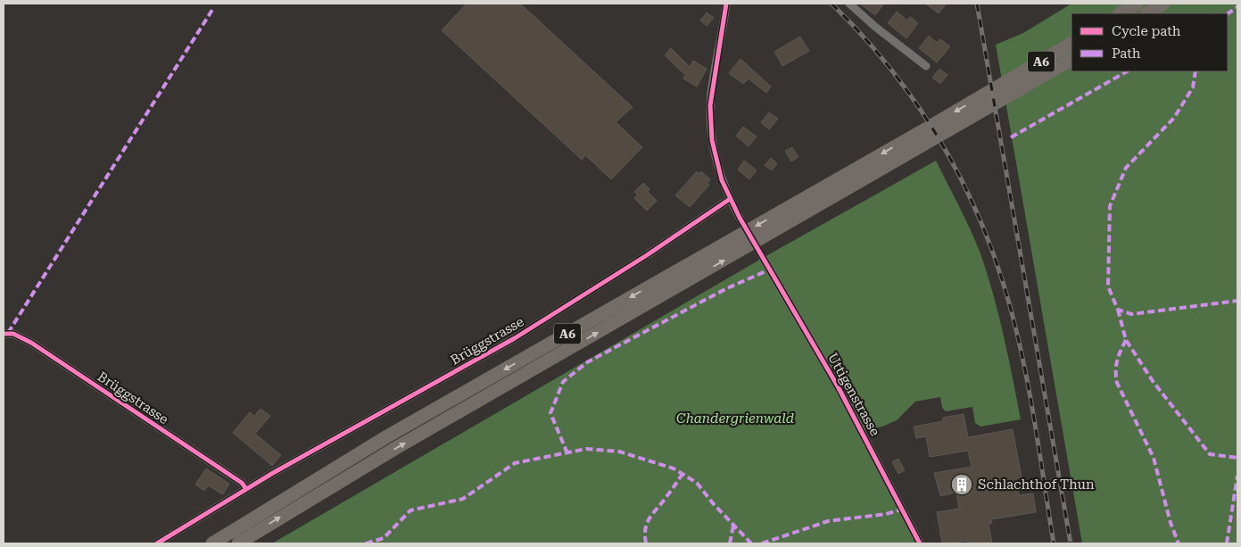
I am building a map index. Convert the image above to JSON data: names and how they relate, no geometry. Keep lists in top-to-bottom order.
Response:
{
  "streets": {
    "highway": ["A6"],
    "street": ["Brüggstrasse", "Uttigenstrasse"]
  },
  "parks": ["Chandergrienwald"],
  "places": {
    "building": ["Schlachthof Thun"]
  },
  "legend": ["Cycle path", "Path"]
}
